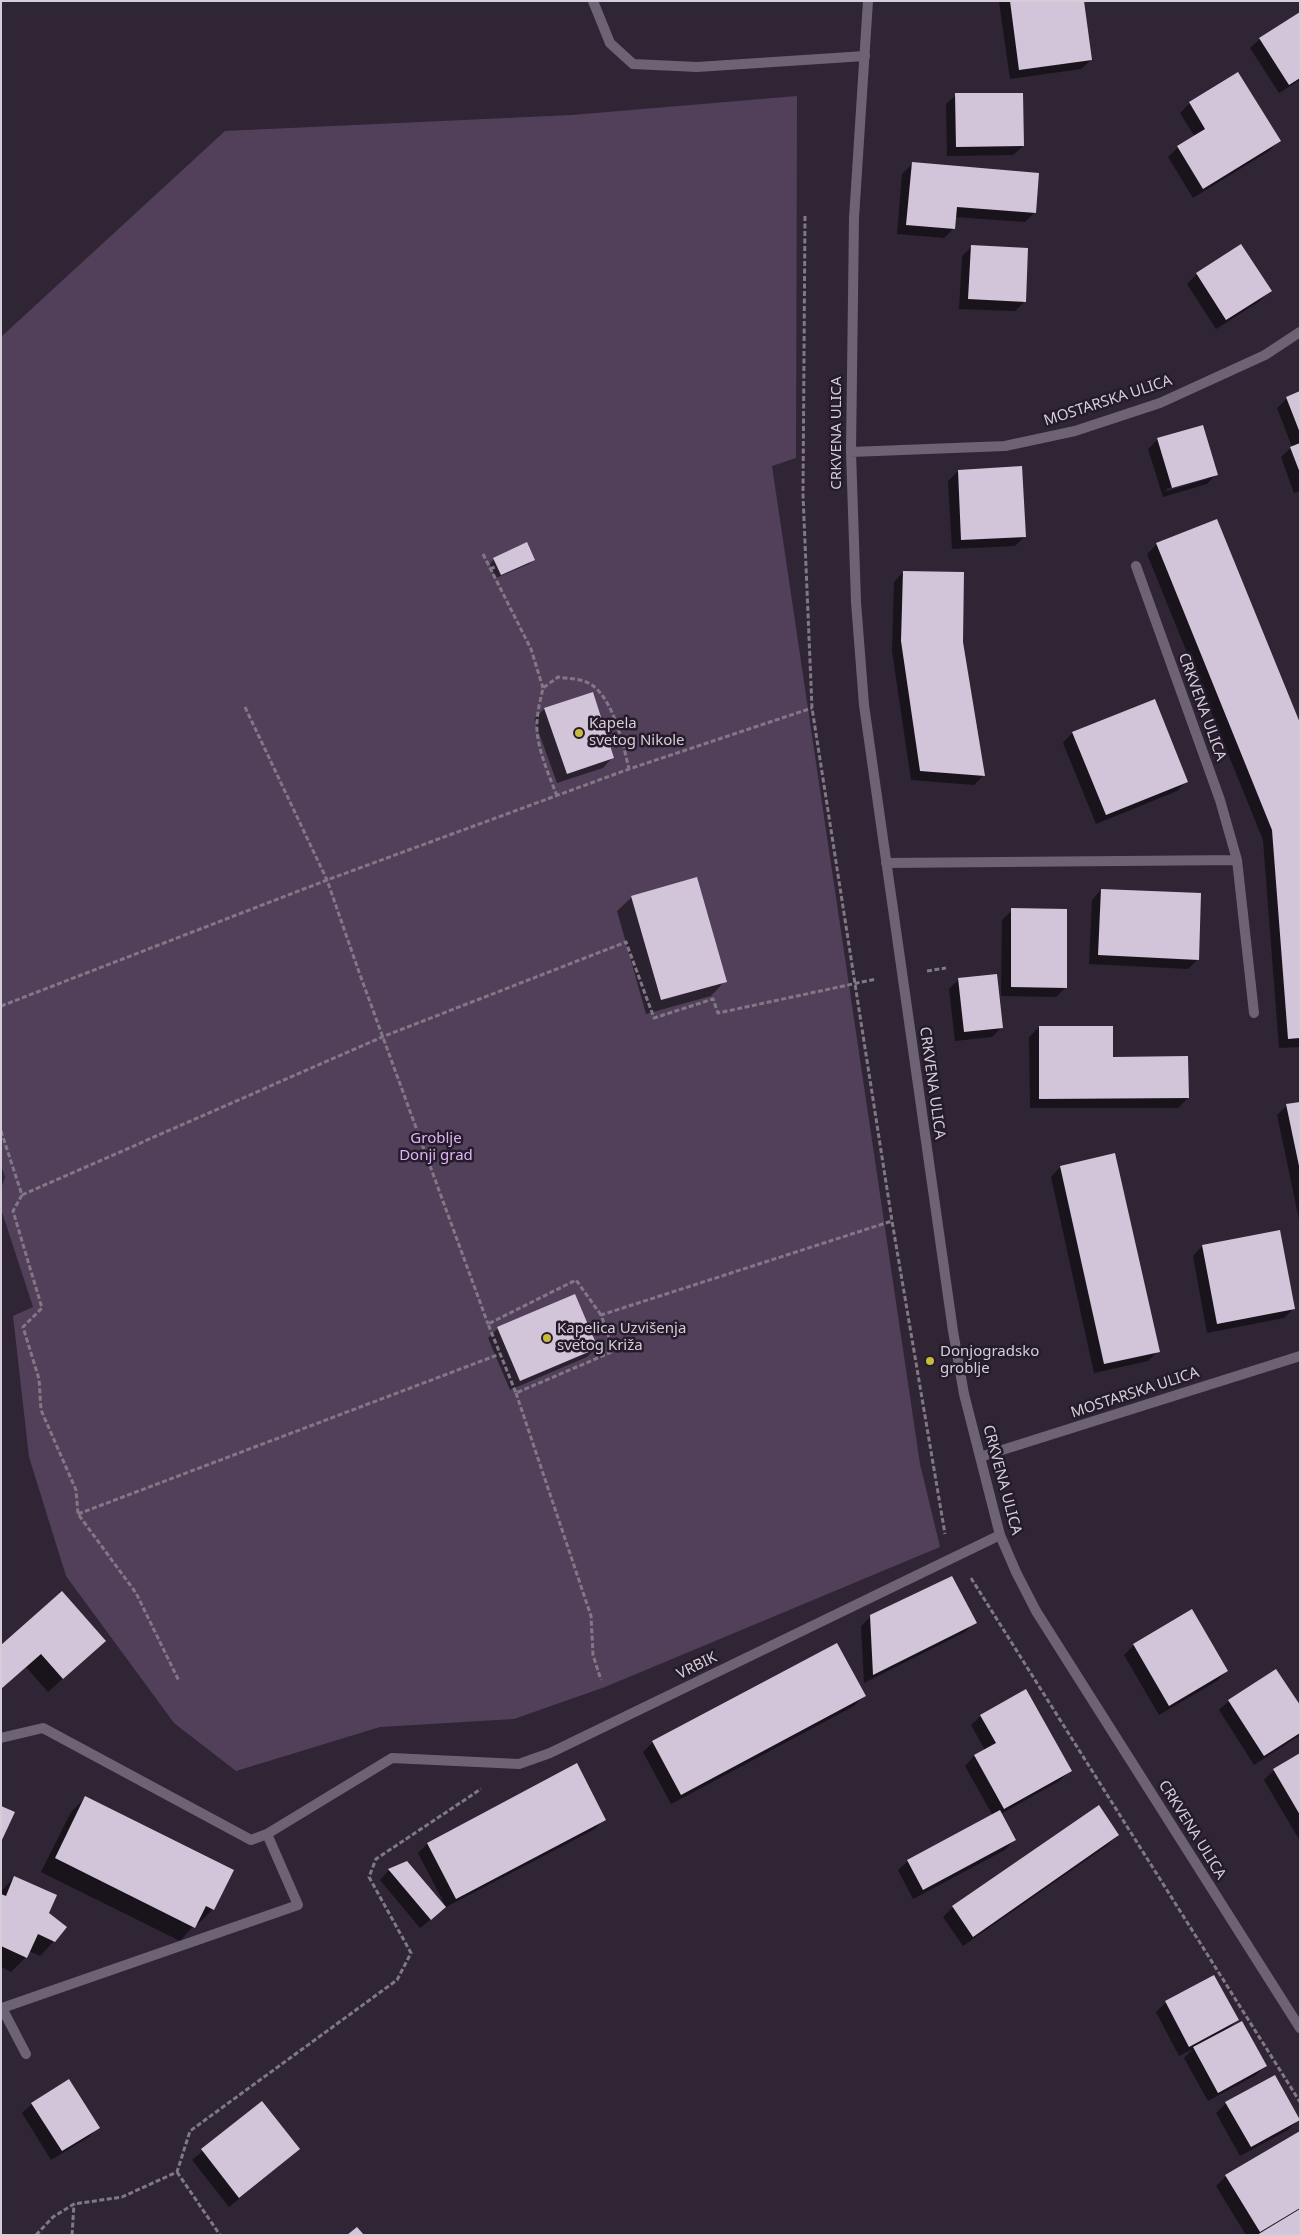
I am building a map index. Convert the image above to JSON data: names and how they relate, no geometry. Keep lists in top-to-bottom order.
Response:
{
  "streets": {
    "street": ["MOSTARSKA ULICA", "CRKVENA ULICA", "VRBIK"]
  },
  "crossings": [
    ["MOSTARSKA ULICA", "CRKVENA ULICA"],
    ["CRKVENA ULICA", "VRBIK"]
  ],
  "parks": ["Groblje Donji grad"],
  "places": ["Kapela svetog Nikole", "Kapelica Uzvišenja svetog Križa", "Donjogradsko groblje"]
}
